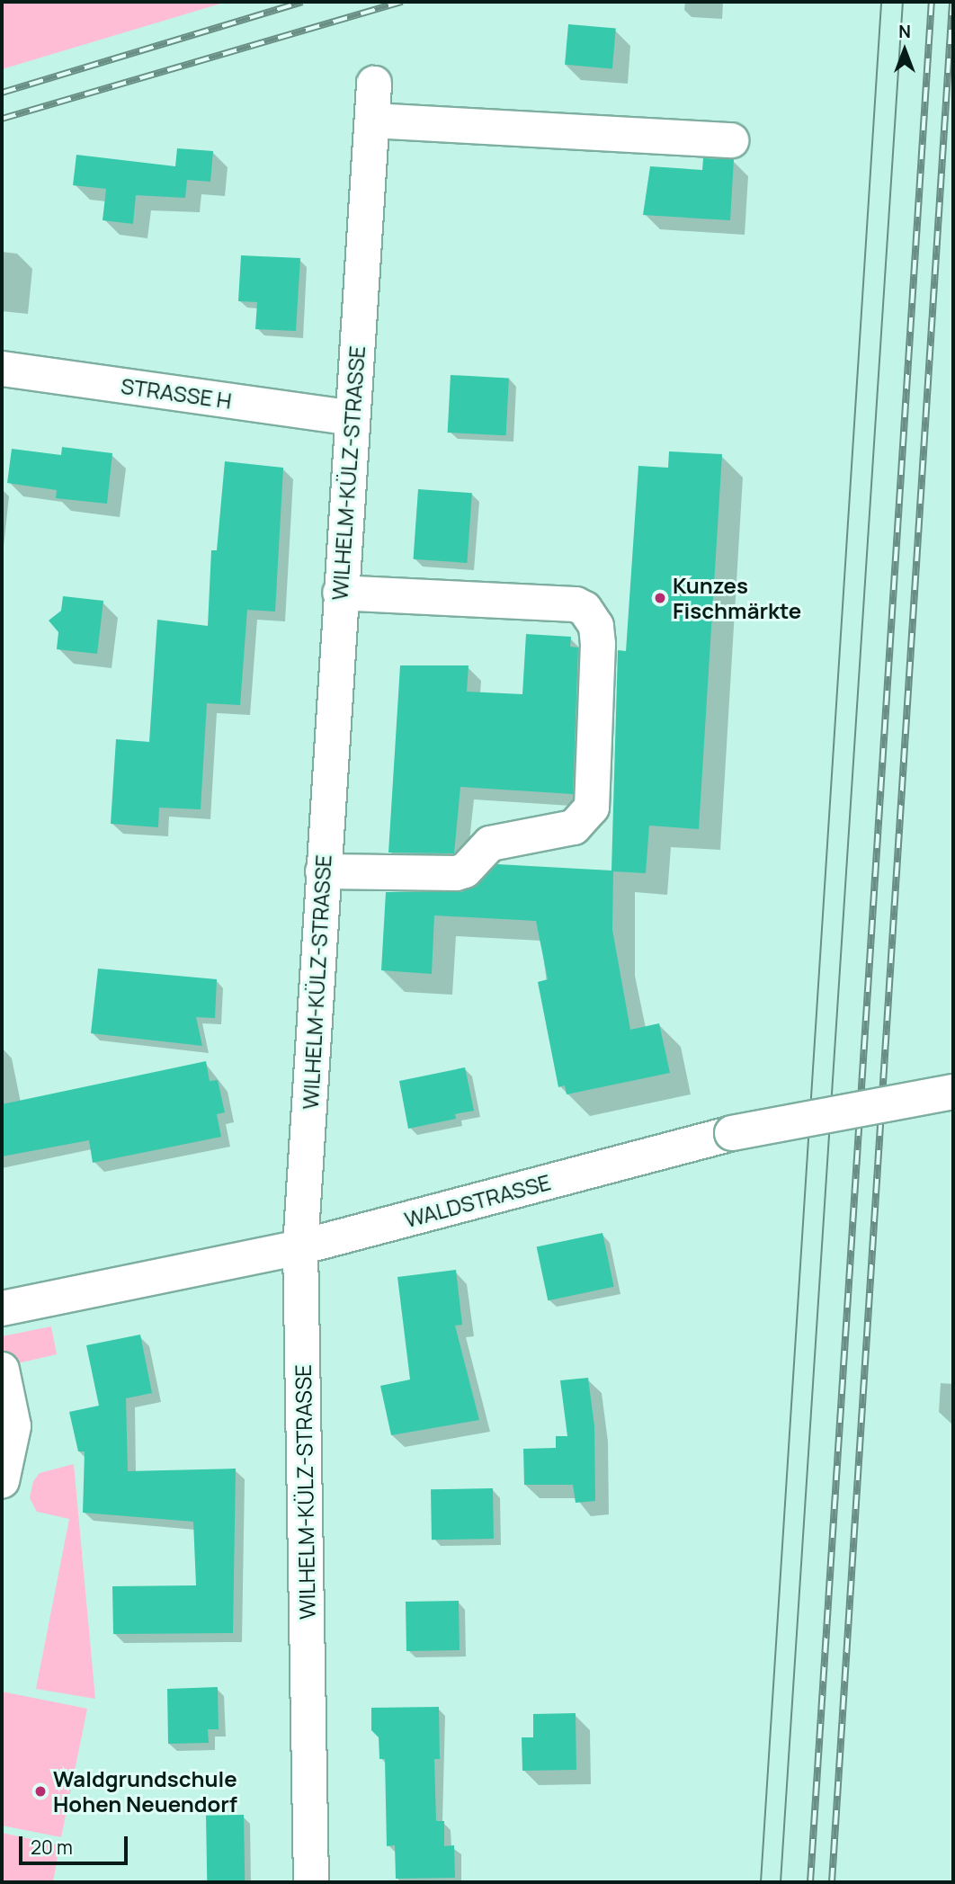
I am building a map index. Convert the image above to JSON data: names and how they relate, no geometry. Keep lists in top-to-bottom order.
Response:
{
  "streets": {
    "street": ["STRASSE H", "WILHELM-KÜLZ-STRASSE", "WALDSTRASSE"]
  },
  "crossings": [
    ["STRASSE H", "WILHELM-KÜLZ-STRASSE"],
    ["WILHELM-KÜLZ-STRASSE", "WALDSTRASSE"]
  ],
  "places": ["Kunzes Fischmärkte", "Waldgrundschule Hohen Neuendorf"],
  "scale_bar": "20 m",
  "north": "top"
}
